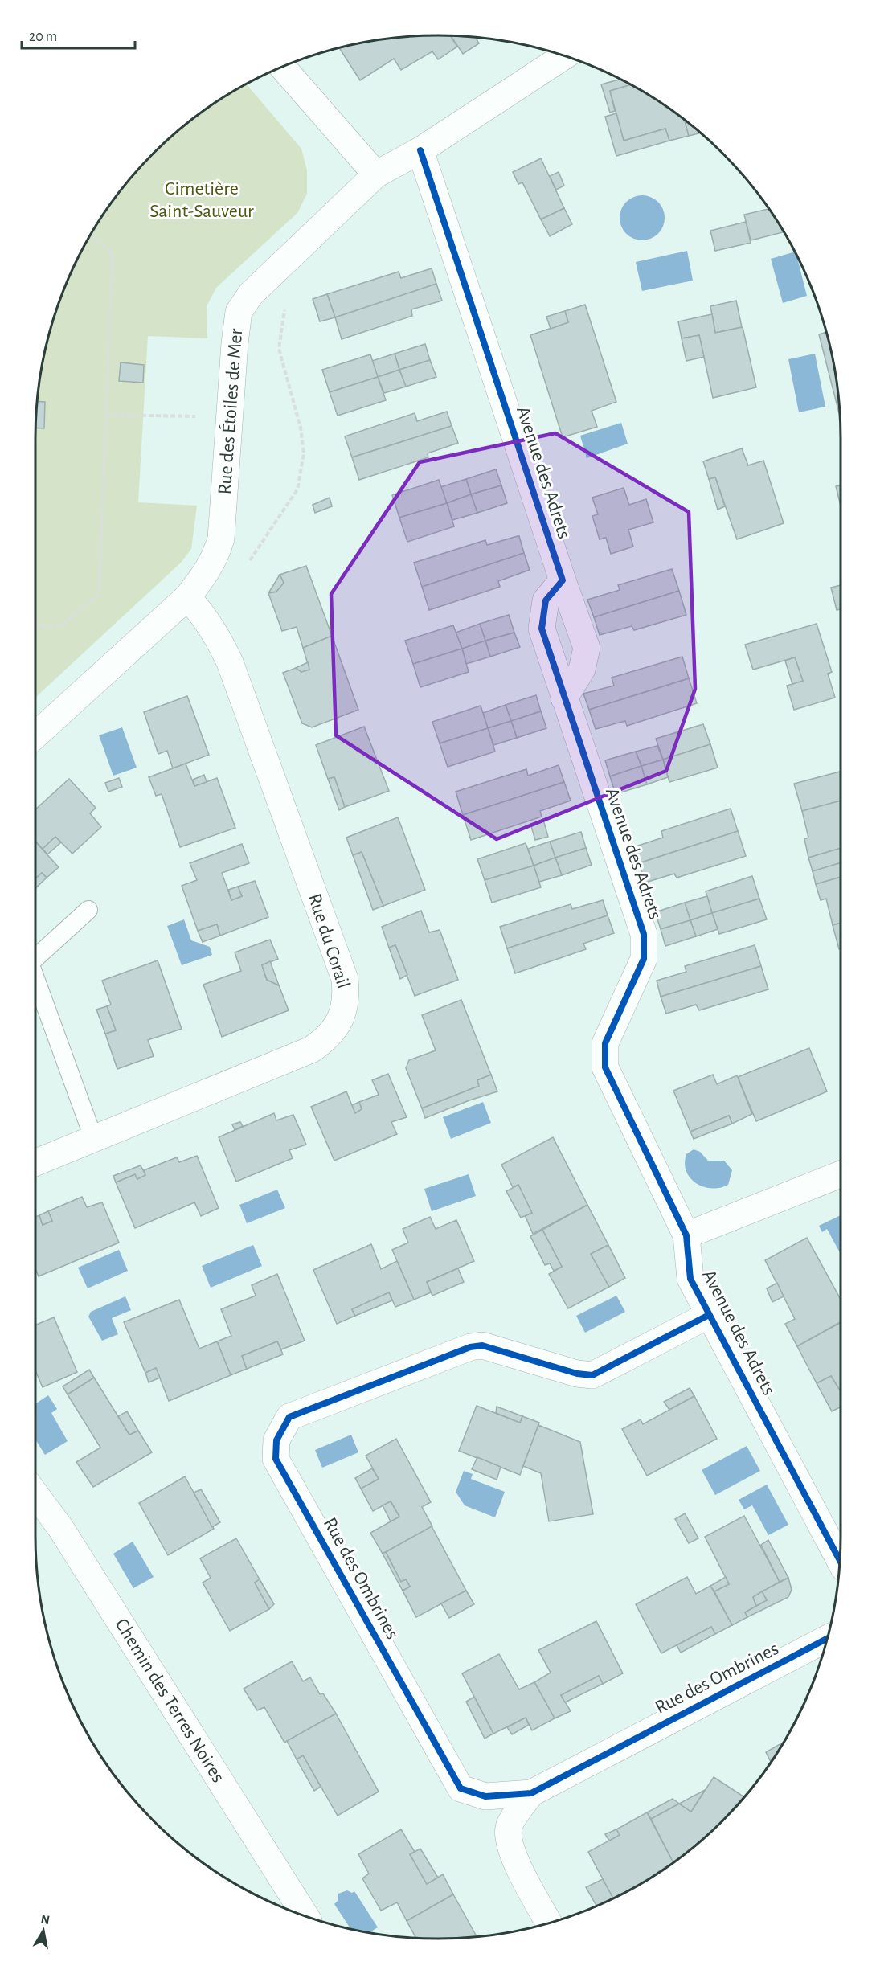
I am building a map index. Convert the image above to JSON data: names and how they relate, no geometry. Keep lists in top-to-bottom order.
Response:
{
  "streets": {
    "street": [
      "Rue des Étoiles de Mer",
      "Avenue des Adrets",
      "Rue du Corail",
      "Rue des Ombrines",
      "Chemin des Terres Noires"
    ]
  },
  "crossings": [
    ["Rue des Étoiles de Mer", "Avenue des Adrets"],
    ["Rue des Étoiles de Mer", "Rue du Corail"],
    ["Avenue des Adrets", "Rue des Ombrines"]
  ],
  "parks": ["Cimetière Saint-Sauveur"],
  "scale_bar": "20 m",
  "north": "top"
}
